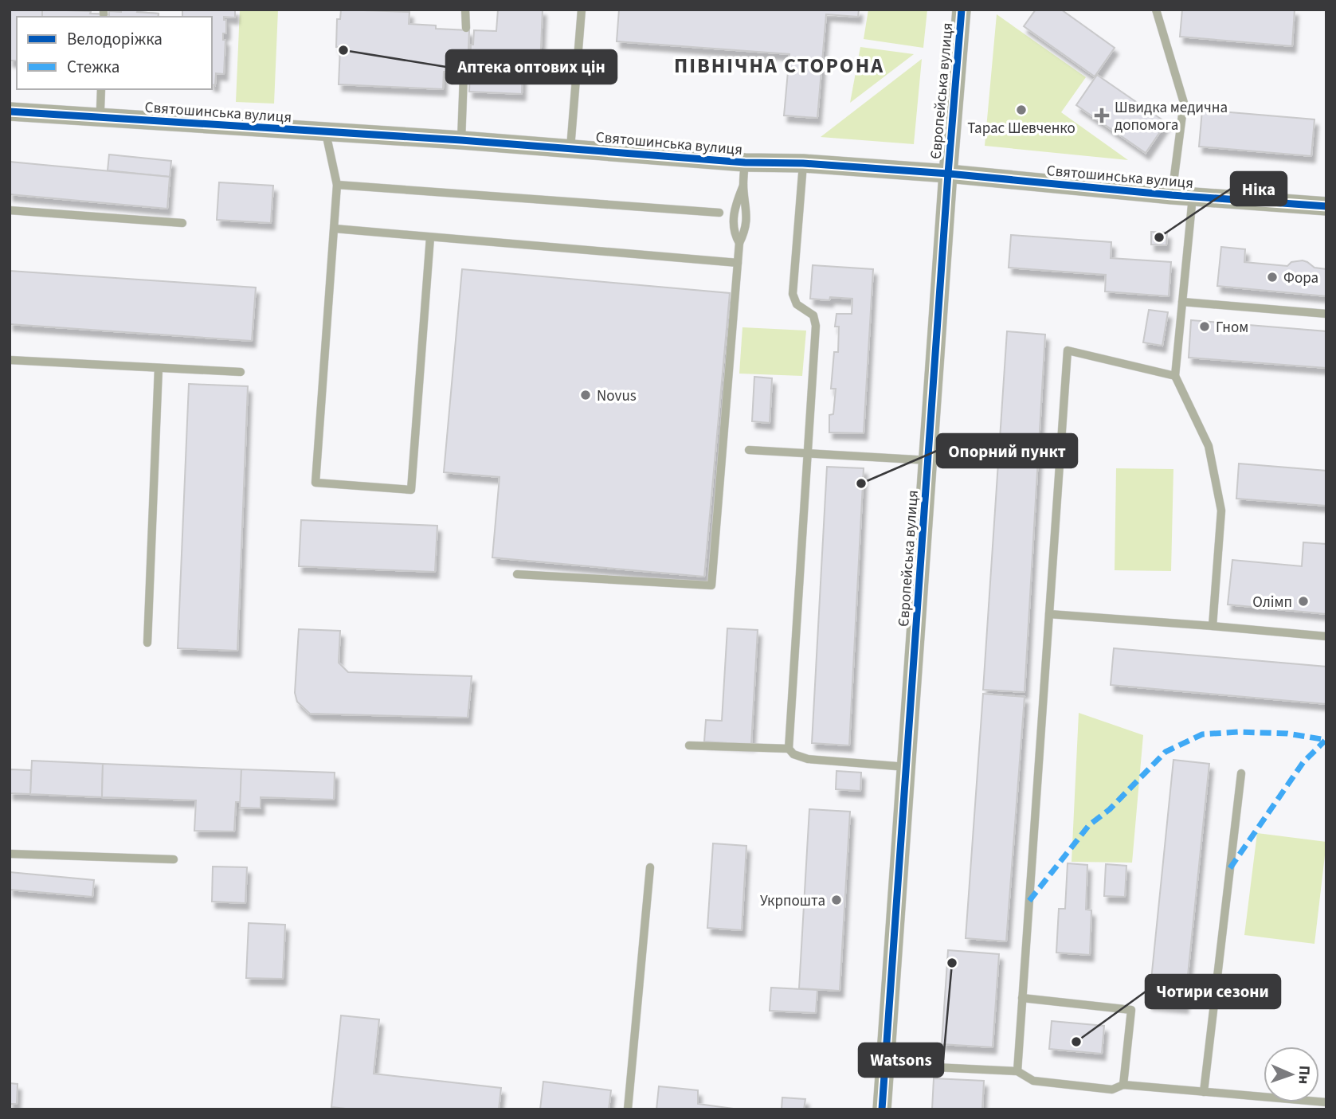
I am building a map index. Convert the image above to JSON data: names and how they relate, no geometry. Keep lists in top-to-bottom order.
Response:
{
  "streets": {
    "street": ["Європейська вулиця", "Святошинська вулиця"]
  },
  "crossings": [
    ["Європейська вулиця", "Святошинська вулиця"]
  ],
  "districts": ["ПІВНІЧНА СТОРОНА"],
  "places": {
    "other": [
      "Аптека оптових цін",
      "Тарас Шевченко",
      "Ніка",
      "Фора",
      "Гном",
      "Novus",
      "Опорний пункт",
      "Олімп",
      "Укрпошта",
      "Watsons",
      "Чотири сезони"
    ],
    "health": ["Швидка медична допомога"]
  },
  "legend": ["Велодоріжка", "Стежка"],
  "north": "right"
}
